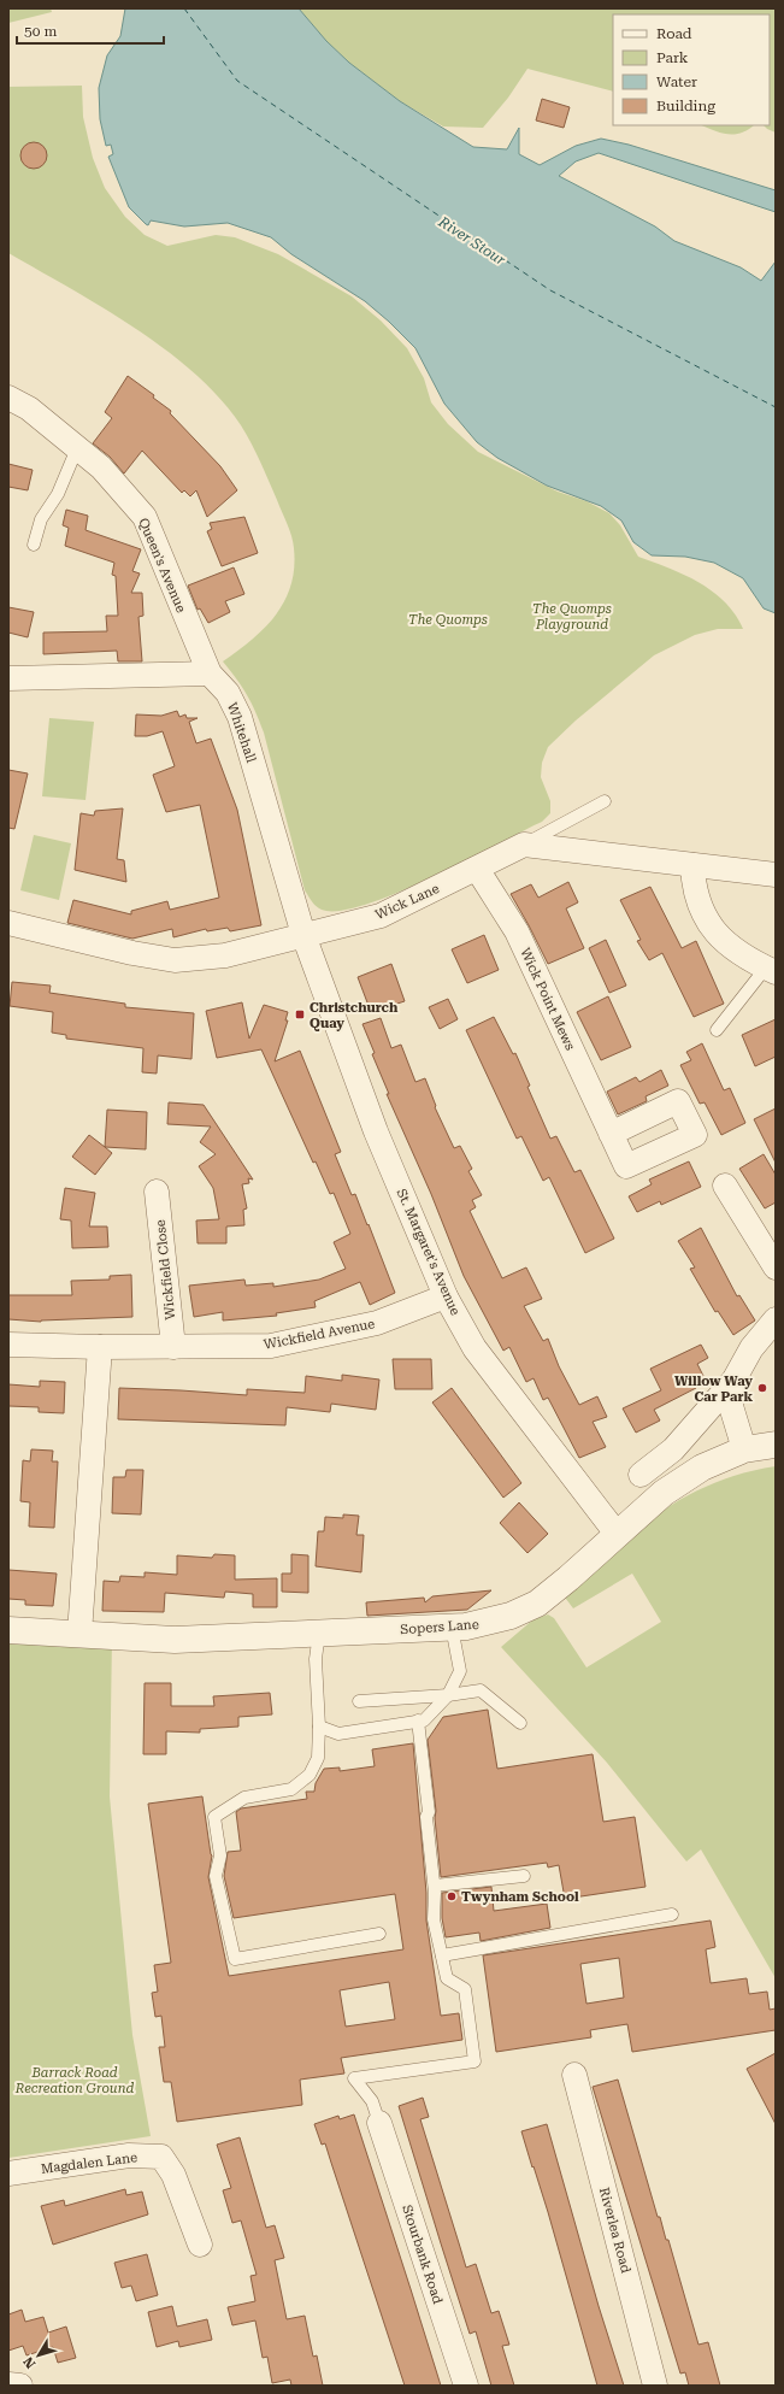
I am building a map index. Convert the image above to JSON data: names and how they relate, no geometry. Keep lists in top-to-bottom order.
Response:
{
  "streets": {
    "street": [
      "Queen's Avenue",
      "Whitehall",
      "Wick Lane",
      "Wick Point Mews",
      "St. Margaret's Avenue",
      "Wickfield Close",
      "Wickfield Avenue",
      "Sopers Lane",
      "Magdalen Lane",
      "Riverlea Road",
      "Stourbank Road"
    ]
  },
  "crossings": [
    ["Queen's Avenue", "Whitehall"],
    ["Whitehall", "Wick Lane"],
    ["Whitehall", "St. Margaret's Avenue"],
    ["Wick Lane", "Wick Point Mews"],
    ["Wick Lane", "St. Margaret's Avenue"],
    ["St. Margaret's Avenue", "Wickfield Avenue"],
    ["St. Margaret's Avenue", "Sopers Lane"],
    ["Wickfield Close", "Wickfield Avenue"]
  ],
  "water": ["River Stour"],
  "parks": ["The Quomps Playground", "The Quomps", "Barrack Road Recreation Ground"],
  "places": {
    "transit": ["Christchurch Quay"],
    "other": ["Willow Way Car Park", "Twynham School"]
  },
  "legend": [
    "Road",
    "Park",
    "Water",
    "Building"
  ],
  "scale_bar": "50 m",
  "north": "bottom left"
}
